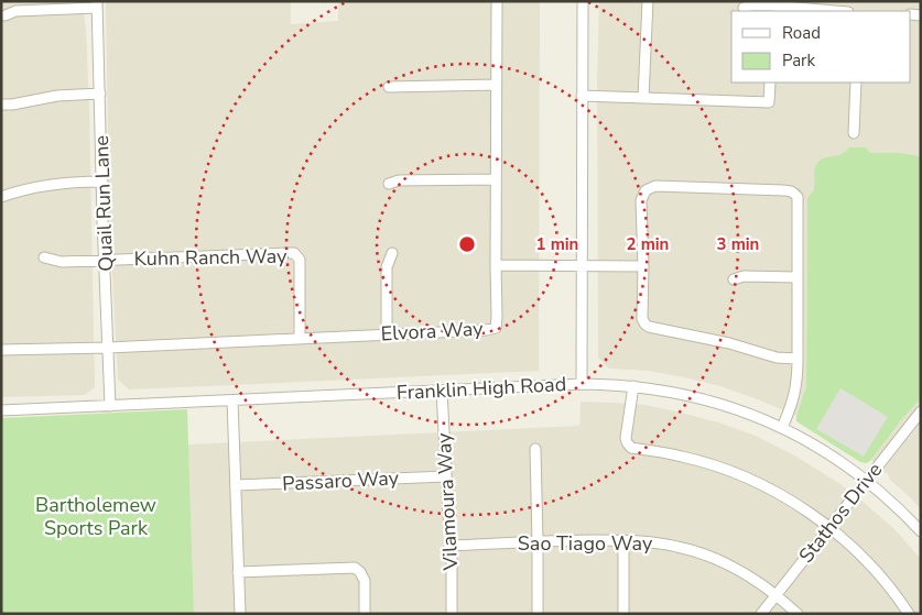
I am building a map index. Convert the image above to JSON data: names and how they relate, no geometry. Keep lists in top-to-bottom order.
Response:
{
  "streets": {
    "street": [
      "Quail Run Lane",
      "Kuhn Ranch Way",
      "Elvora Way",
      "Franklin High Road",
      "Passaro Way",
      "Vilamoura Way",
      "Stathos Drive",
      "Sao Tiago Way"
    ]
  },
  "crossings": [
    ["Quail Run Lane", "Kuhn Ranch Way"],
    ["Quail Run Lane", "Elvora Way"],
    ["Quail Run Lane", "Franklin High Road"],
    ["Kuhn Ranch Way", "Elvora Way"],
    ["Franklin High Road", "Vilamoura Way"],
    ["Franklin High Road", "Stathos Drive"],
    ["Passaro Way", "Vilamoura Way"],
    ["Vilamoura Way", "Sao Tiago Way"],
    ["Stathos Drive", "Sao Tiago Way"]
  ],
  "parks": ["Bartholemew Sports Park"],
  "legend": ["Road", "Park"],
  "rings": ["1 min", "2 min", "3 min"]
}
